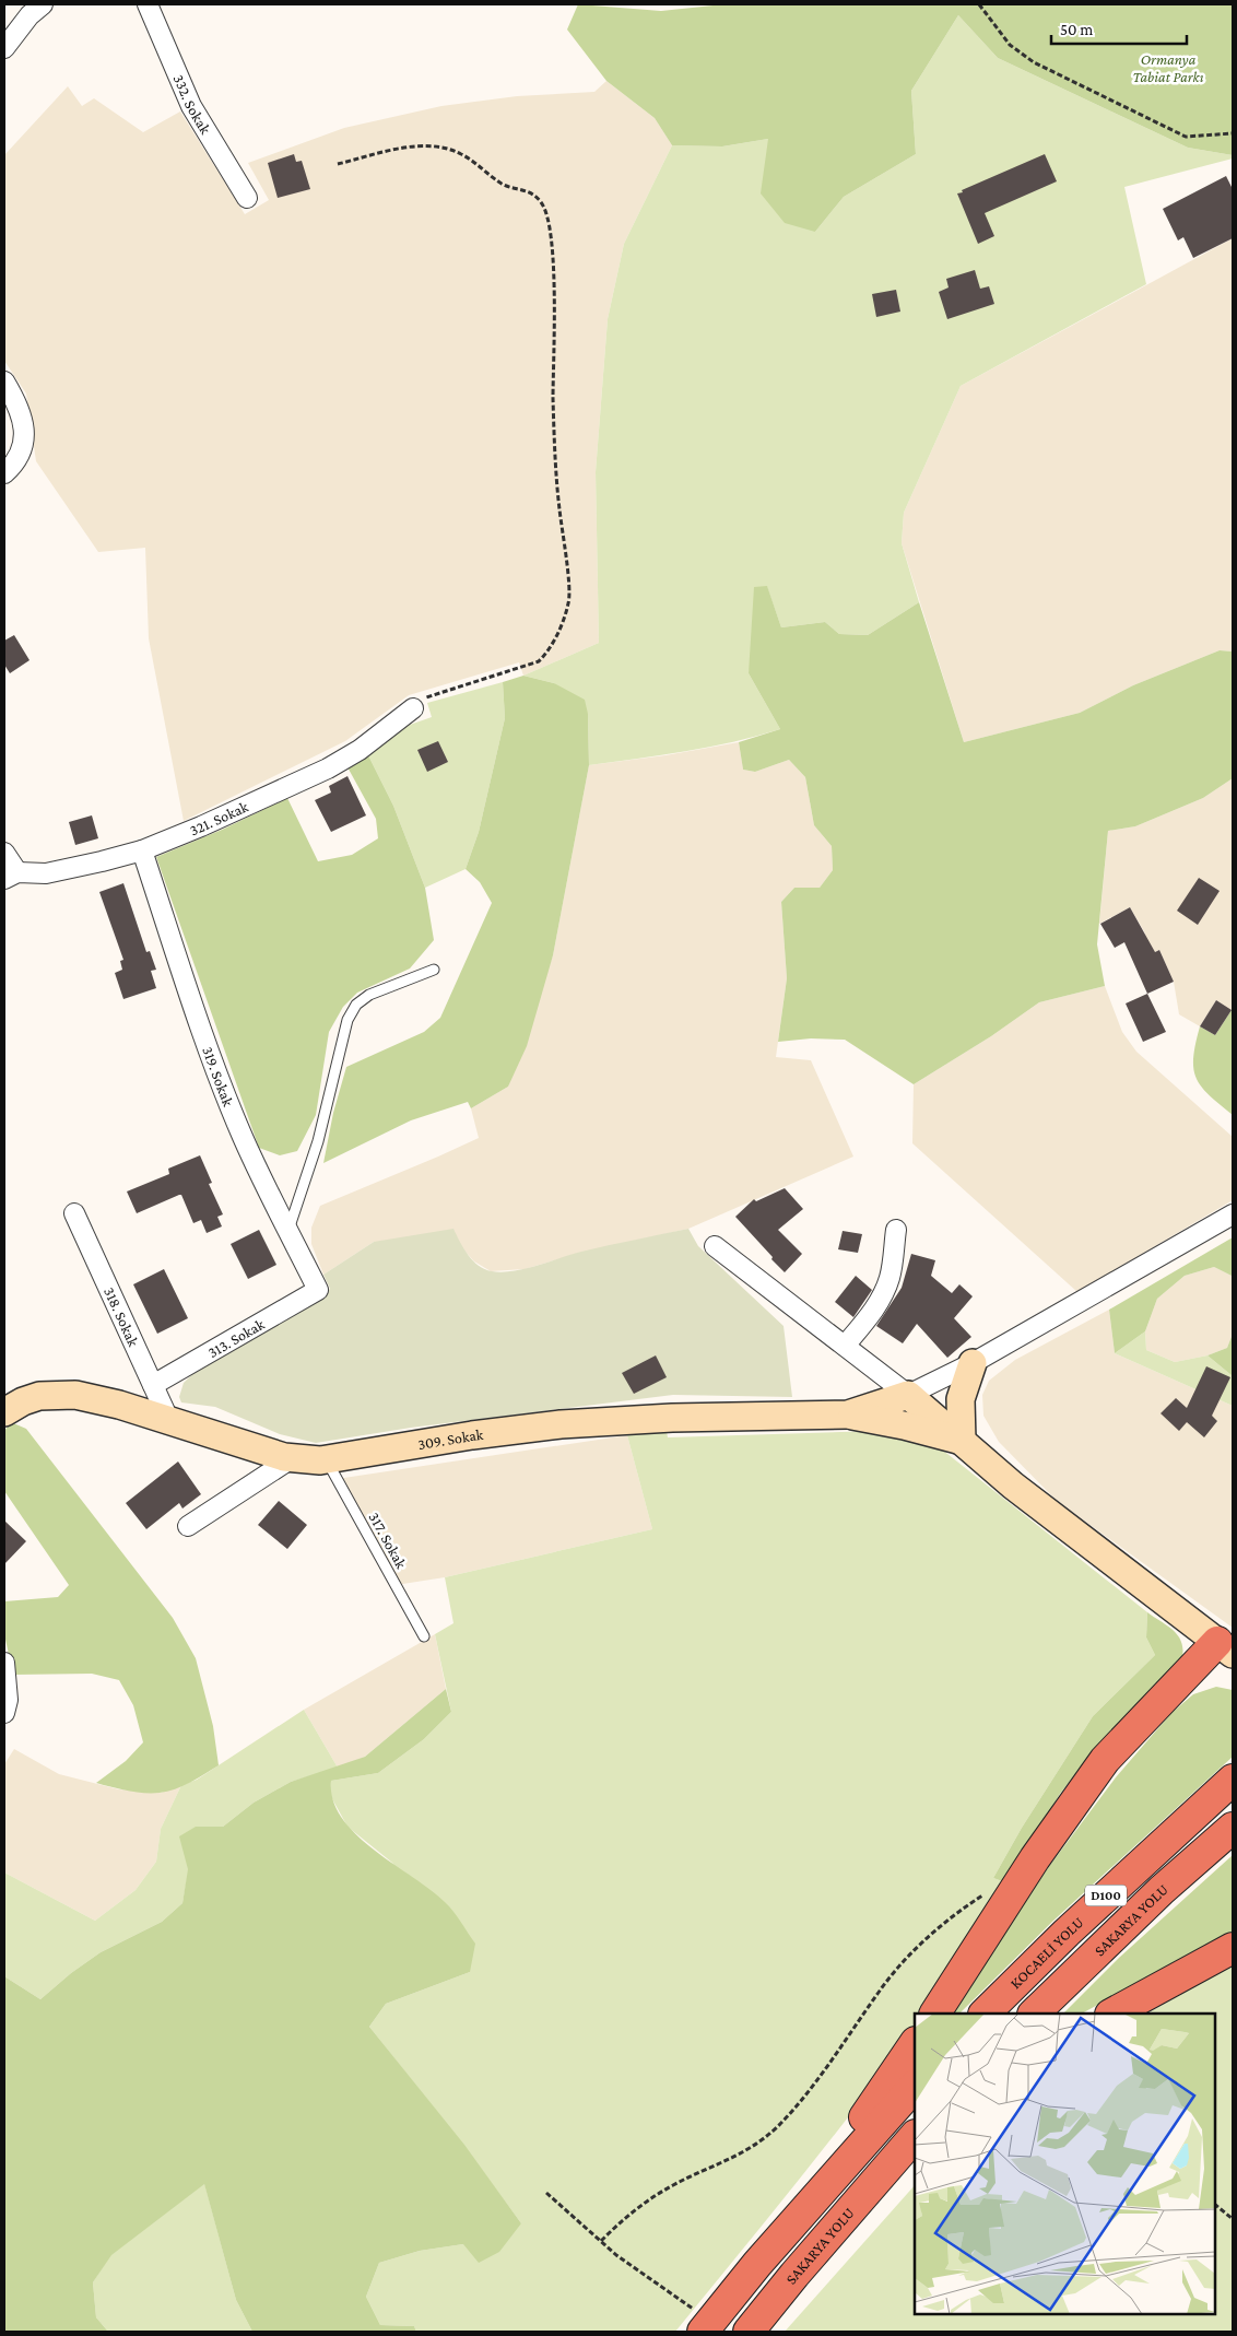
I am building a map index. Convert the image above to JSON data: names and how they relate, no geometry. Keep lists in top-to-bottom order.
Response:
{
  "streets": {
    "highway": ["D100", "SAKARYA YOLU", "KOCAELİ YOLU"],
    "street": [
      "332. Sokak",
      "321. Sokak",
      "319. Sokak",
      "318. Sokak",
      "313. Sokak",
      "309. Sokak"
    ],
    "lane": ["317. Sokak"]
  },
  "crossings": [
    ["321. Sokak", "319. Sokak"],
    ["319. Sokak", "313. Sokak"],
    ["318. Sokak", "313. Sokak"],
    ["318. Sokak", "309. Sokak"],
    ["309. Sokak", "317. Sokak"]
  ],
  "parks": ["Ormanya Tabiat Parkı"],
  "scale_bar": "50 m"
}
